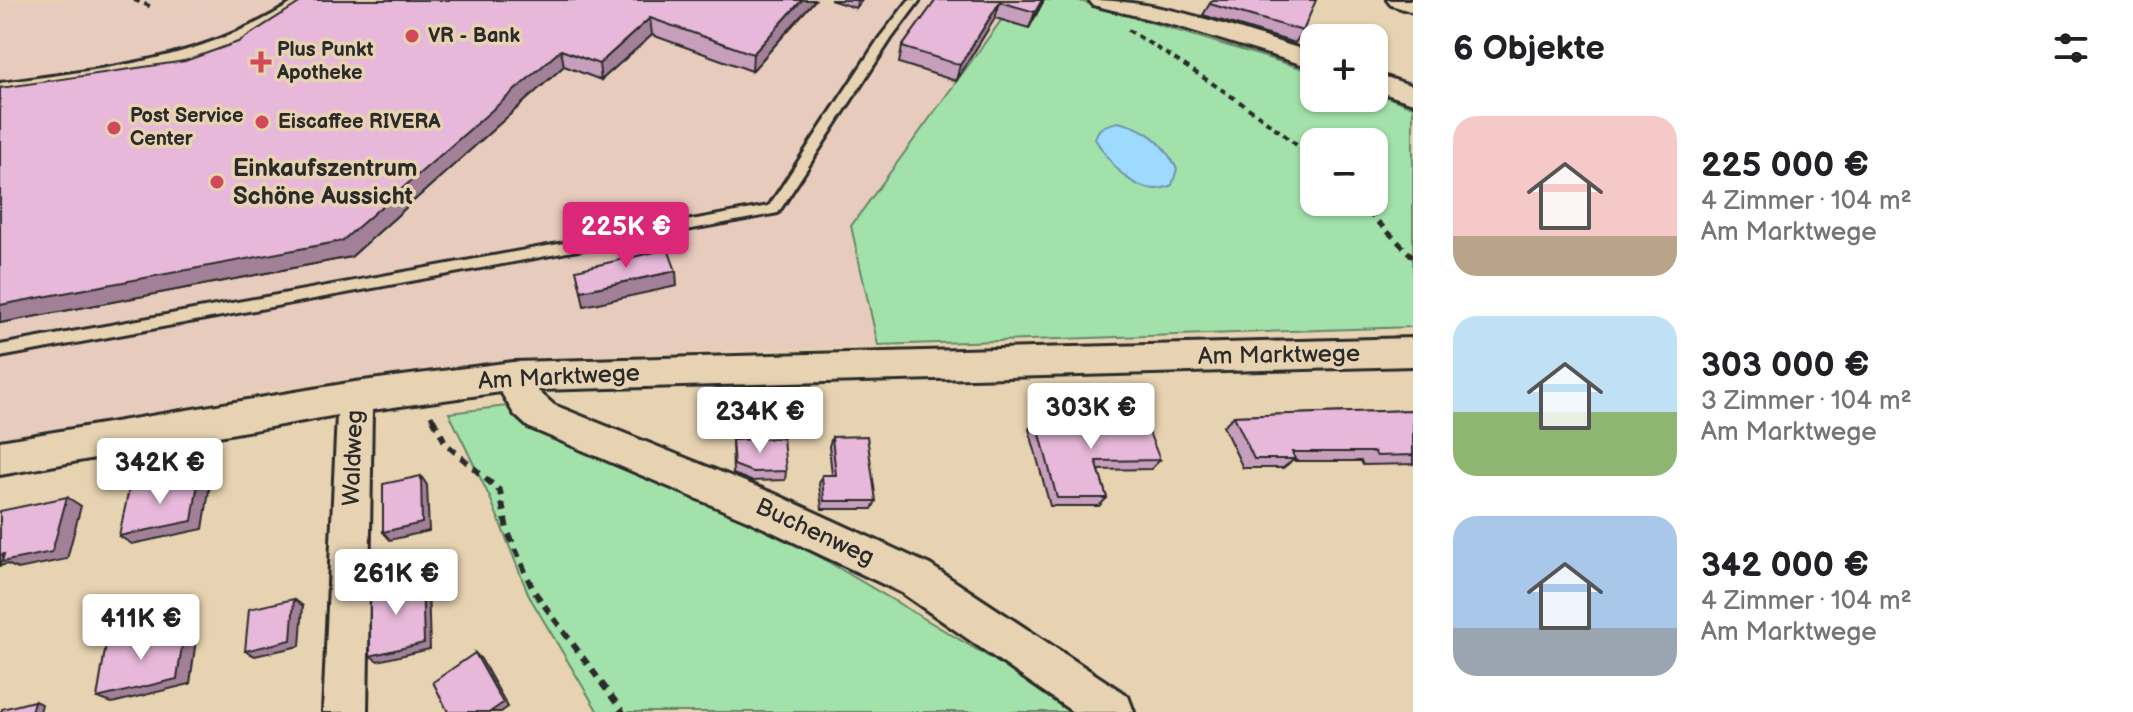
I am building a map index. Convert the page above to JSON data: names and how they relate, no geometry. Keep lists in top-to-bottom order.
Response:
{
  "streets": {
    "street": ["Am Marktwege", "Waldweg", "Buchenweg"]
  },
  "crossings": [
    ["Am Marktwege", "Waldweg"],
    ["Am Marktwege", "Buchenweg"]
  ],
  "places": {
    "other": [
      "VR - Bank",
      "Eiscaffee RIVERA",
      "Post Service Center",
      "Einkaufszentrum Schöne Aussicht"
    ],
    "health": ["Plus Punkt Apotheke"]
  },
  "page": {
    "heading": "6 Objekte",
    "map_buttons": ["+", "−"],
    "list": [
      {
        "name": "225 000 €",
        "note": "4 Zimmer · 104 m² · Am Marktwege"
      },
      {
        "name": "303 000 €",
        "note": "3 Zimmer · 104 m² · Am Marktwege"
      },
      {
        "name": "342 000 €",
        "note": "4 Zimmer · 104 m² · Am Marktwege"
      }
    ],
    "price": [
      "225K €",
      "303K €",
      "234K €",
      "342K €",
      "261K €",
      "411K €"
    ]
  }
}
